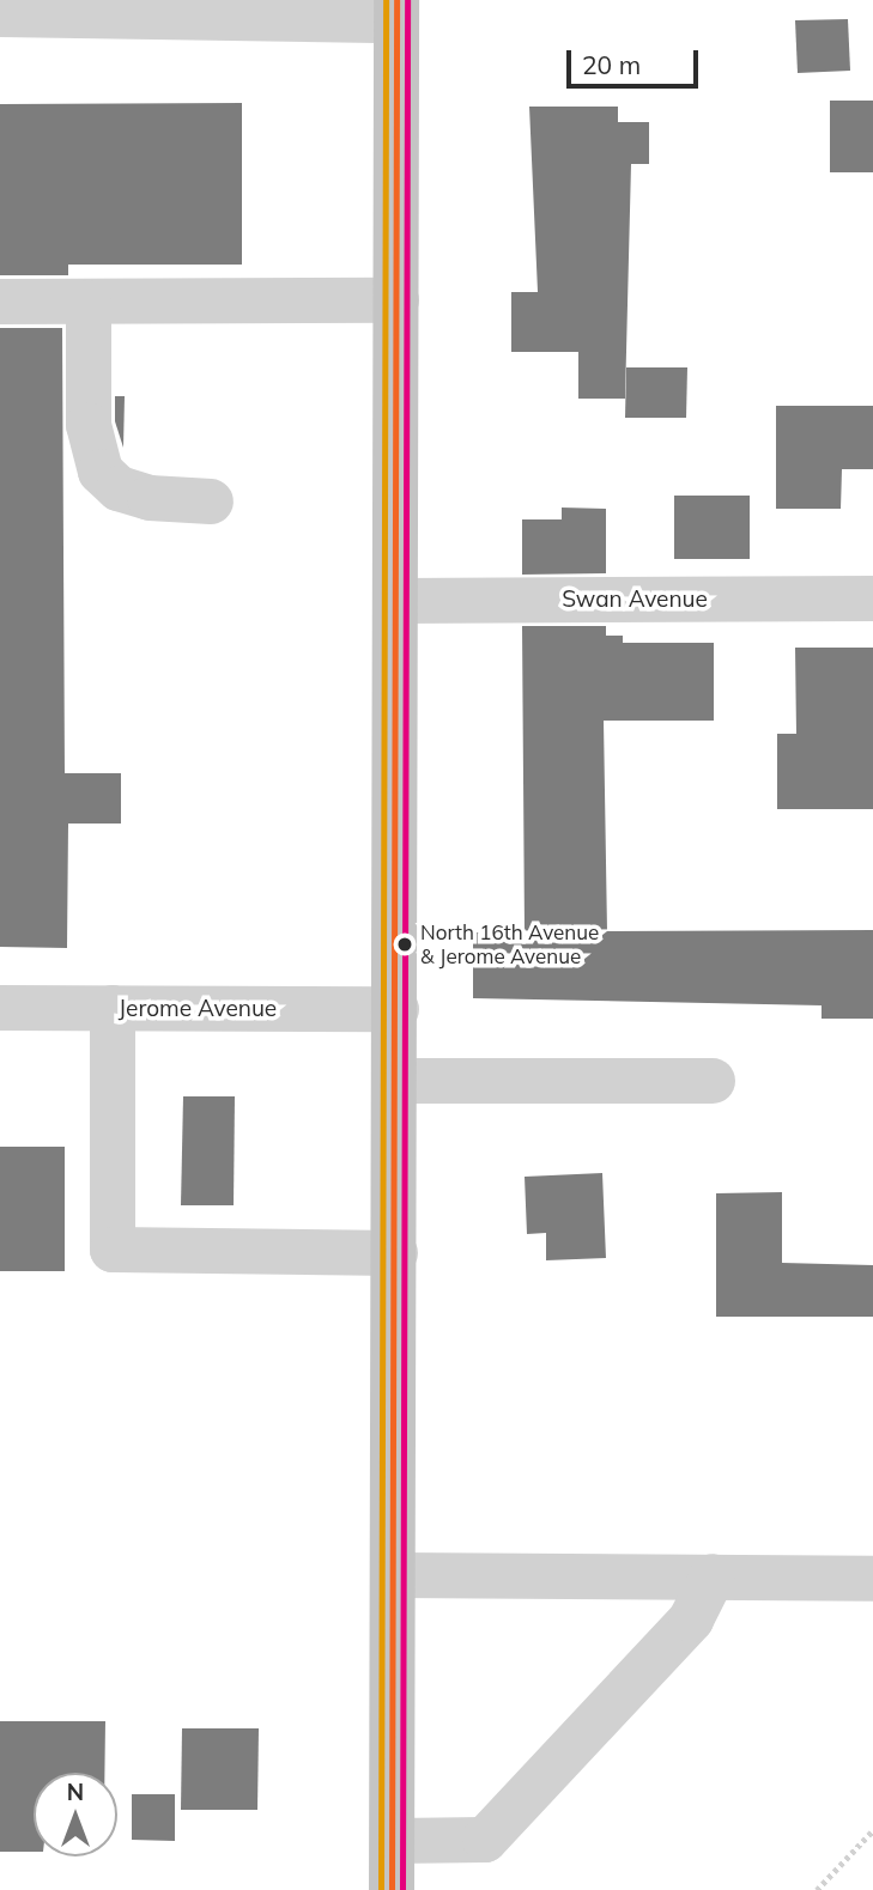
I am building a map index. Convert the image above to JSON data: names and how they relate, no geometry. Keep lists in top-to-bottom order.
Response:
{
  "streets": {
    "street": ["Swan Avenue", "Jerome Avenue"]
  },
  "places": ["North 16th Avenue & Jerome Avenue"],
  "scale_bar": "20 m",
  "north": "top"
}
